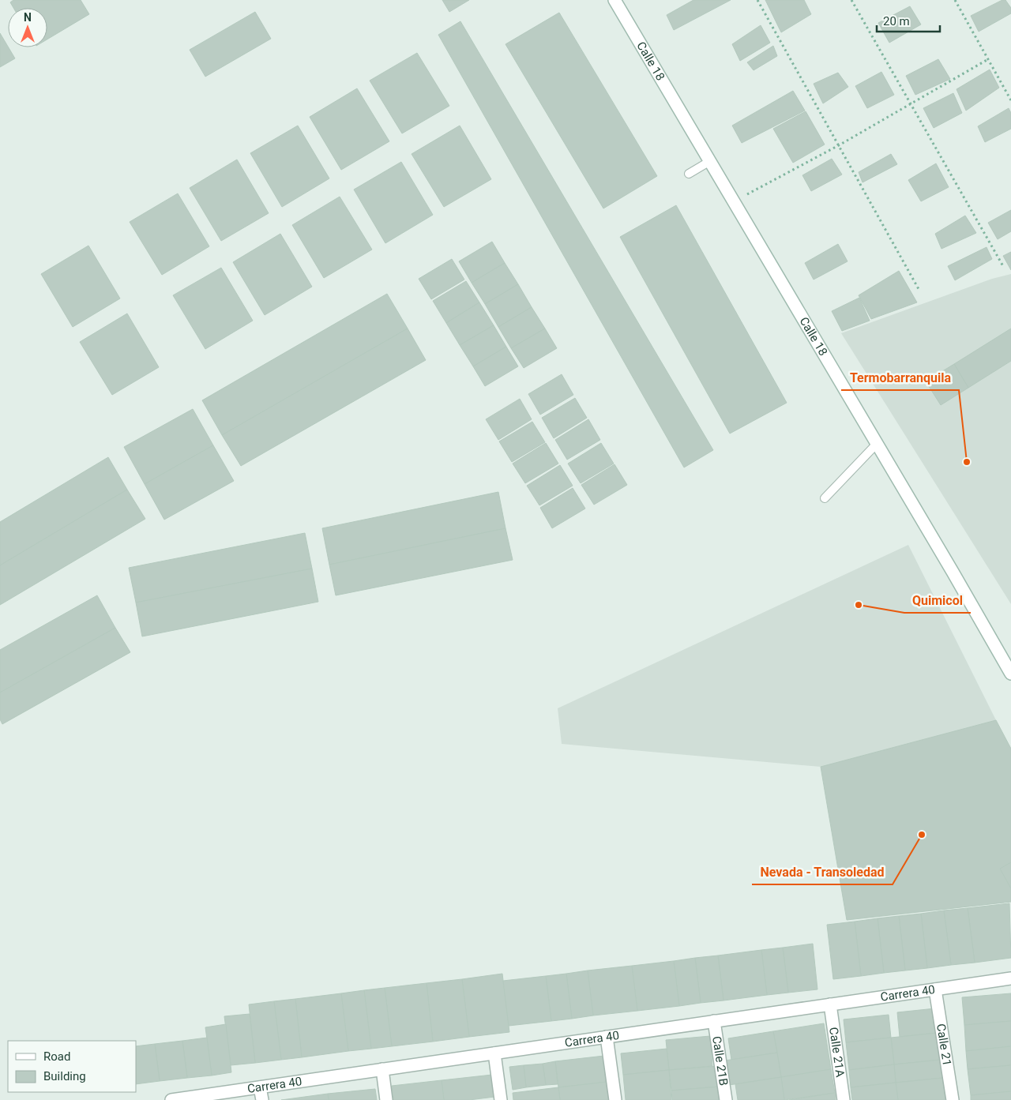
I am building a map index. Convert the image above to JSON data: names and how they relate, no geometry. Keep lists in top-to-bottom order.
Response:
{
  "streets": {
    "street": [
      "Calle 18",
      "Carrera 40",
      "Calle 21",
      "Calle 21A",
      "Calle 21B"
    ]
  },
  "crossings": [
    ["Carrera 40", "Calle 21"],
    ["Carrera 40", "Calle 21A"],
    ["Carrera 40", "Calle 21B"]
  ],
  "places": ["Termobarranquila", "Quimicol", "Nevada - Transoledad"],
  "legend": ["Road", "Building"],
  "scale_bar": "20 m",
  "north": "top"
}
